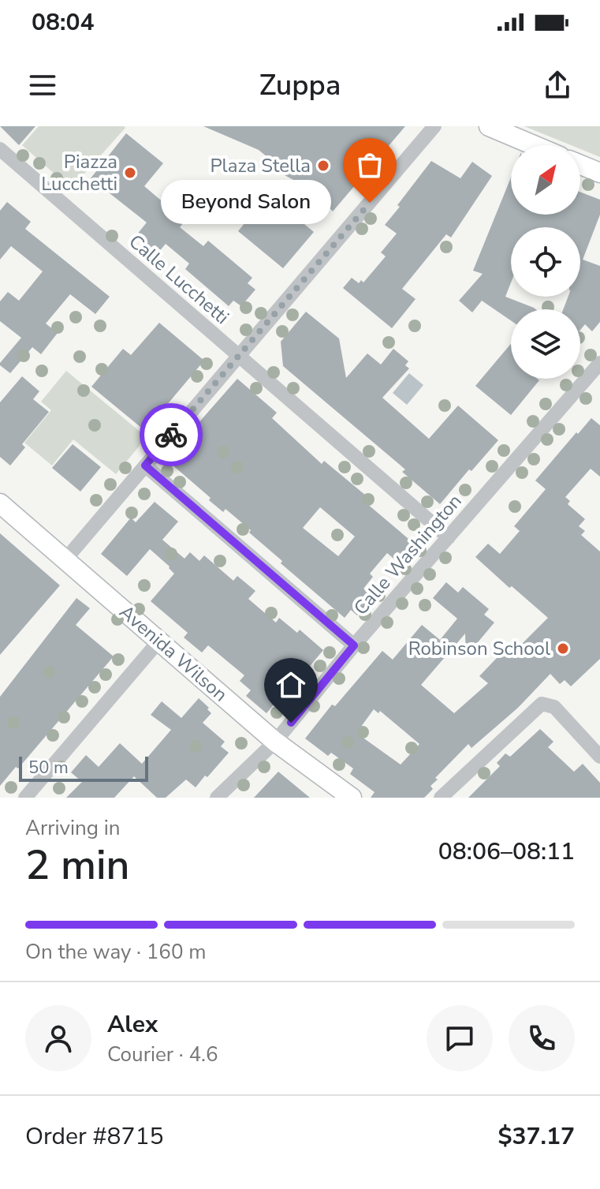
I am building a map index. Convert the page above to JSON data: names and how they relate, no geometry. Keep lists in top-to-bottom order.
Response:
{
  "streets": {
    "street": ["Calle Lucchetti", "Calle Washington", "Avenida Wilson"]
  },
  "crossings": [
    ["Calle Lucchetti", "Calle Washington"],
    ["Calle Washington", "Avenida Wilson"]
  ],
  "places": [
    "Plaza Stella",
    "Piazza Lucchetti",
    "Beyond Salon",
    "Robinson School"
  ],
  "scale_bar": "50 m",
  "north": "top right",
  "page": {
    "status": "08:04",
    "header": "Zuppa",
    "bubble": "Beyond Salon",
    "scale": "50 m",
    "heading": ["2 min", "Arriving in", "08:06–08:11"],
    "panel": [
      "Alex",
      "Courier · 4.6",
      "Order #8715",
      "$37.17"
    ],
    "bar": "On the way · 160 m"
  }
}
